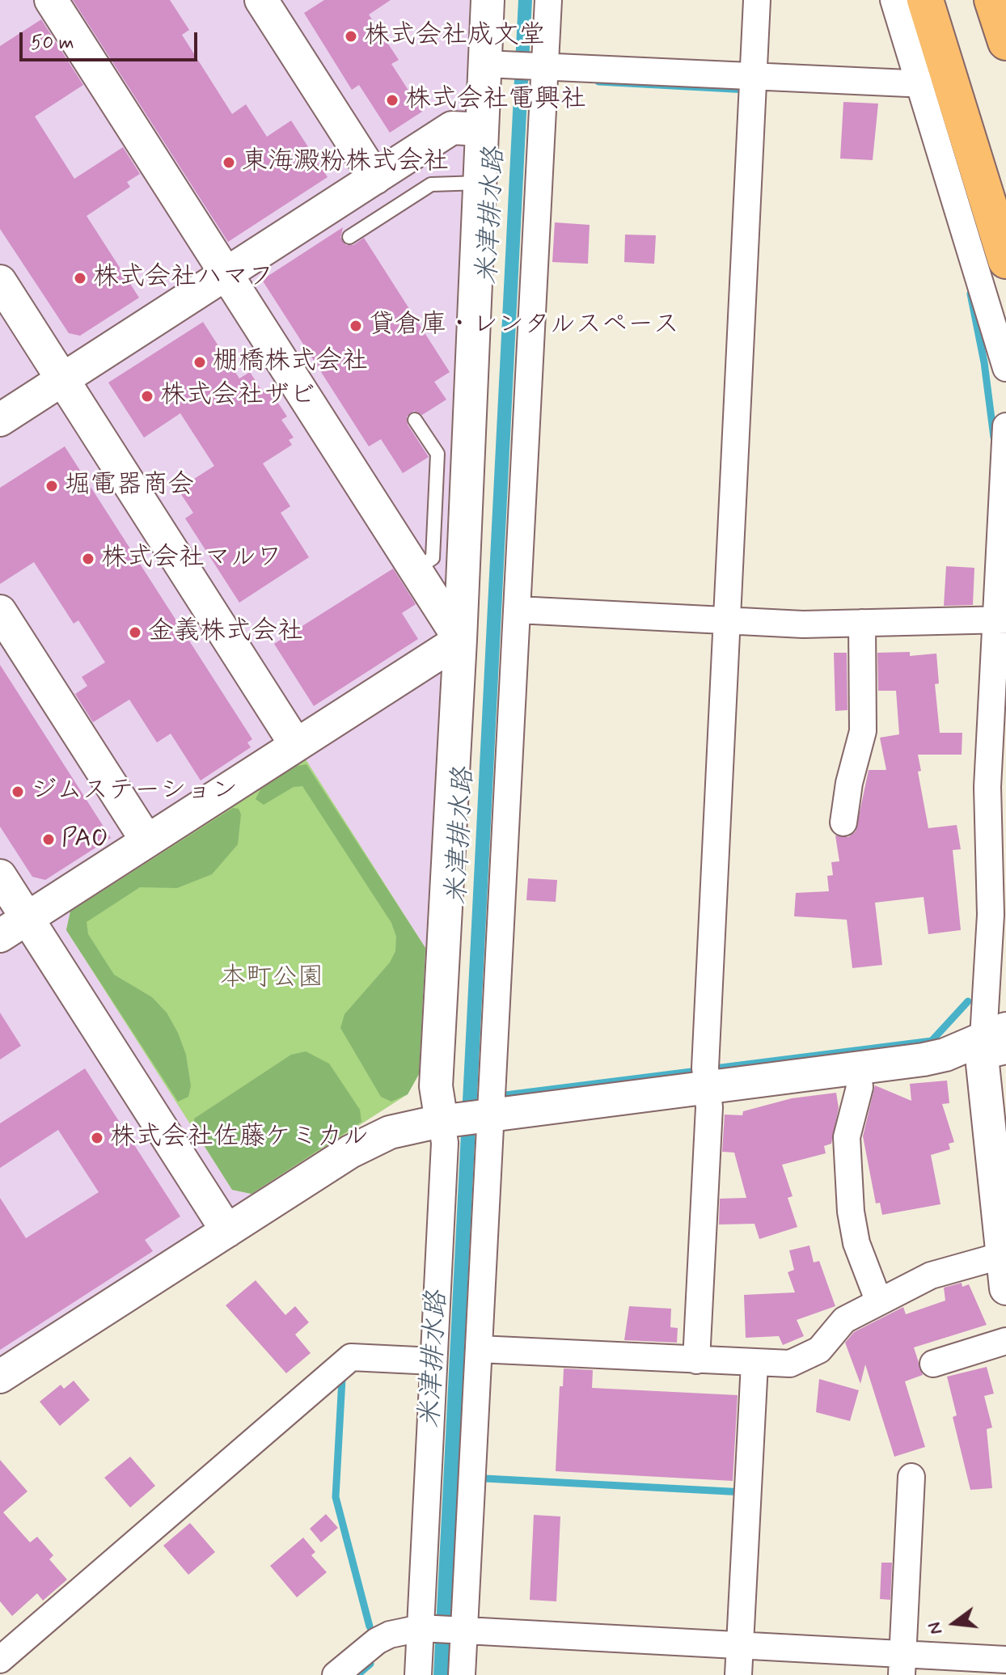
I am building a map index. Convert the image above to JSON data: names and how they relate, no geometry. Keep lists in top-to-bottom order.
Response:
{
  "water": ["米津排水路"],
  "parks": ["本町公園"],
  "places": [
    "株式会社成文堂",
    "株式会社電興社",
    "東海澱粉株式会社",
    "株式会社ハマフ",
    "貸倉庫・レンタルスペース",
    "棚橋株式会社",
    "株式会社ザビ",
    "堀電器商会",
    "株式会社マルワ",
    "金義株式会社",
    "ジムステーション",
    "PAO",
    "株式会社佐藤ケミカル"
  ],
  "scale_bar": "50 m",
  "north": "left"
}
